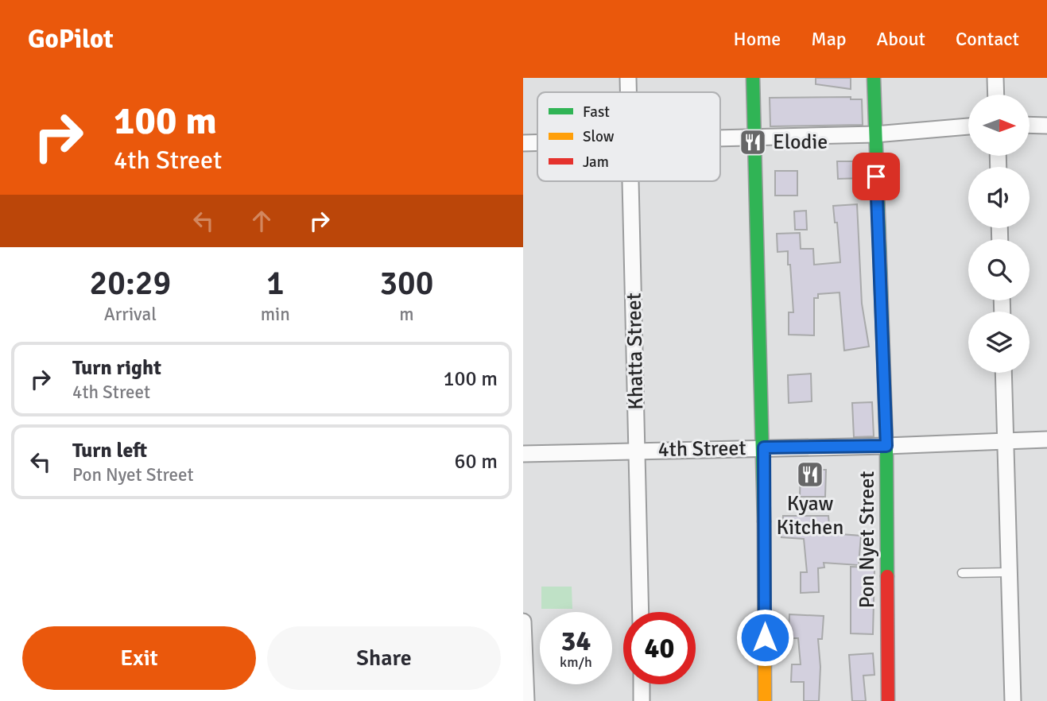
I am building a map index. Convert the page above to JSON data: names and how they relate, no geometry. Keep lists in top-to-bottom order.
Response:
{
  "streets": {
    "street": ["Khatta Street", "4th Street", "Pon Nyet Street"]
  },
  "crossings": [
    ["Khatta Street", "4th Street"],
    ["4th Street", "Pon Nyet Street"]
  ],
  "places": {
    "restaurant": ["Elodie", "Kyaw Kitchen"]
  },
  "legend": ["Fast", "Slow", "Jam"],
  "north": "right",
  "page": {
    "header": "GoPilot",
    "nav": [
      "Home",
      "Map",
      "About",
      "Contact"
    ],
    "turn": ["100 m", "4th Street"],
    "eta": [
      "20:29",
      "Arrival",
      "1",
      "min",
      "300",
      "m"
    ],
    "list": [
      {
        "name": "Turn right",
        "note": "4th Street",
        "value": "100 m"
      },
      {
        "name": "Turn left",
        "note": "Pon Nyet Street",
        "value": "60 m"
      }
    ],
    "speed": "34 km/h",
    "limit": "40",
    "buttons": ["Exit", "Share"]
  }
}
